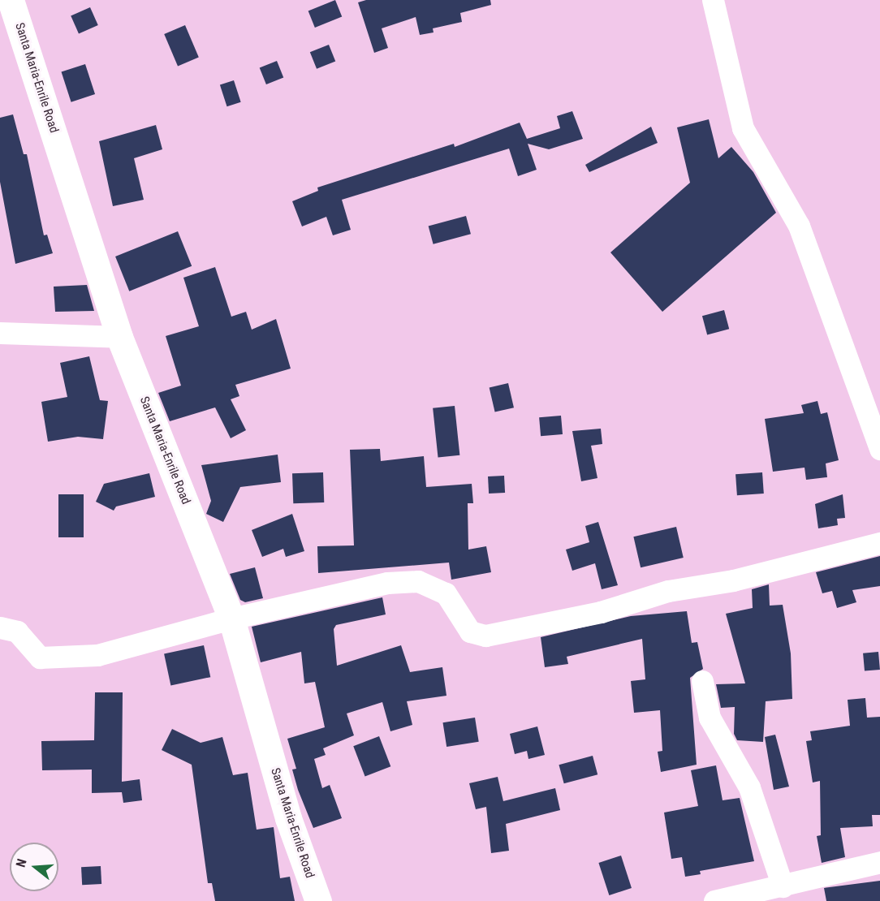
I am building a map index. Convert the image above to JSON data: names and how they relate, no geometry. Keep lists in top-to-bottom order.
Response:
{
  "streets": {
    "main road": ["Santa Maria-Enrile Road"]
  },
  "north": "left"
}
